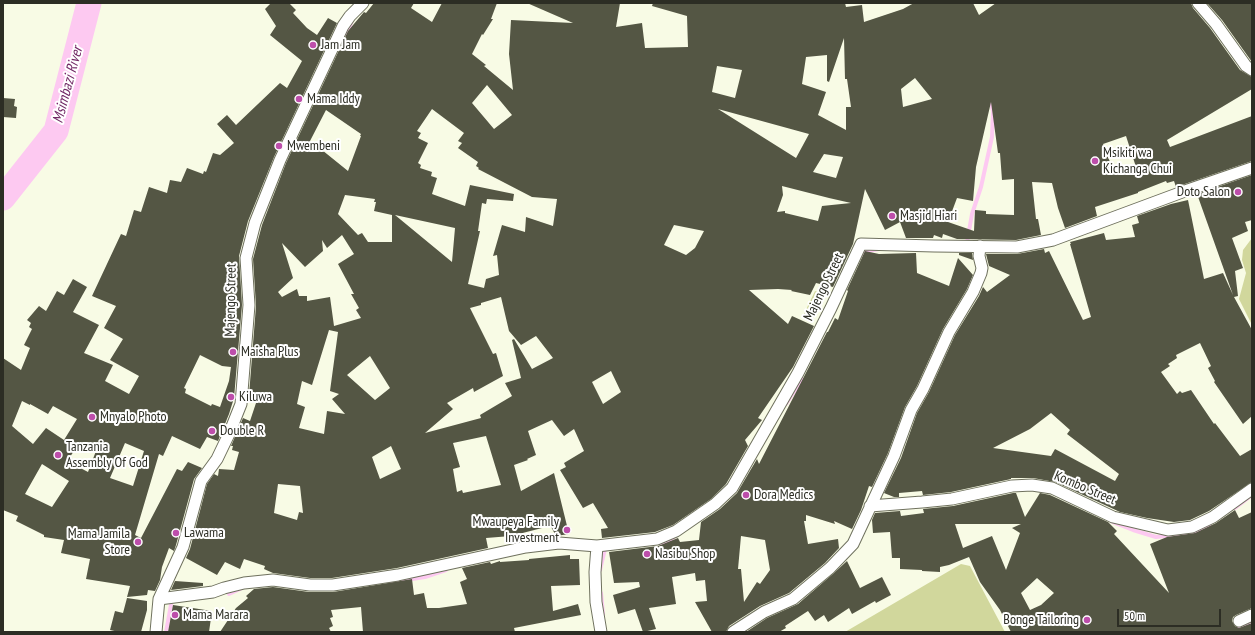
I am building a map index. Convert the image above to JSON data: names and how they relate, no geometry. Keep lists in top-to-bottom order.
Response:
{
  "streets": {
    "street": ["Majengo Street", "Kombo Street"]
  },
  "water": ["Msimbazi River"],
  "places": [
    "Jam Jam",
    "Mama Iddy",
    "Mwembeni",
    "Msikiti wa Kichanga Chui",
    "Doto Salon",
    "Masjid Hiari",
    "Maisha Plus",
    "Kiluwa",
    "Mnyalo Photo",
    "Double R",
    "Tanzania Assembly Of God",
    "Dora Medics",
    "Mwaupeya Family Investment",
    "Lawama",
    "Mama Jamila Store",
    "Nasibu Shop",
    "Mama Marara",
    "Bonge Tailoring"
  ],
  "scale_bar": "50 m"
}
